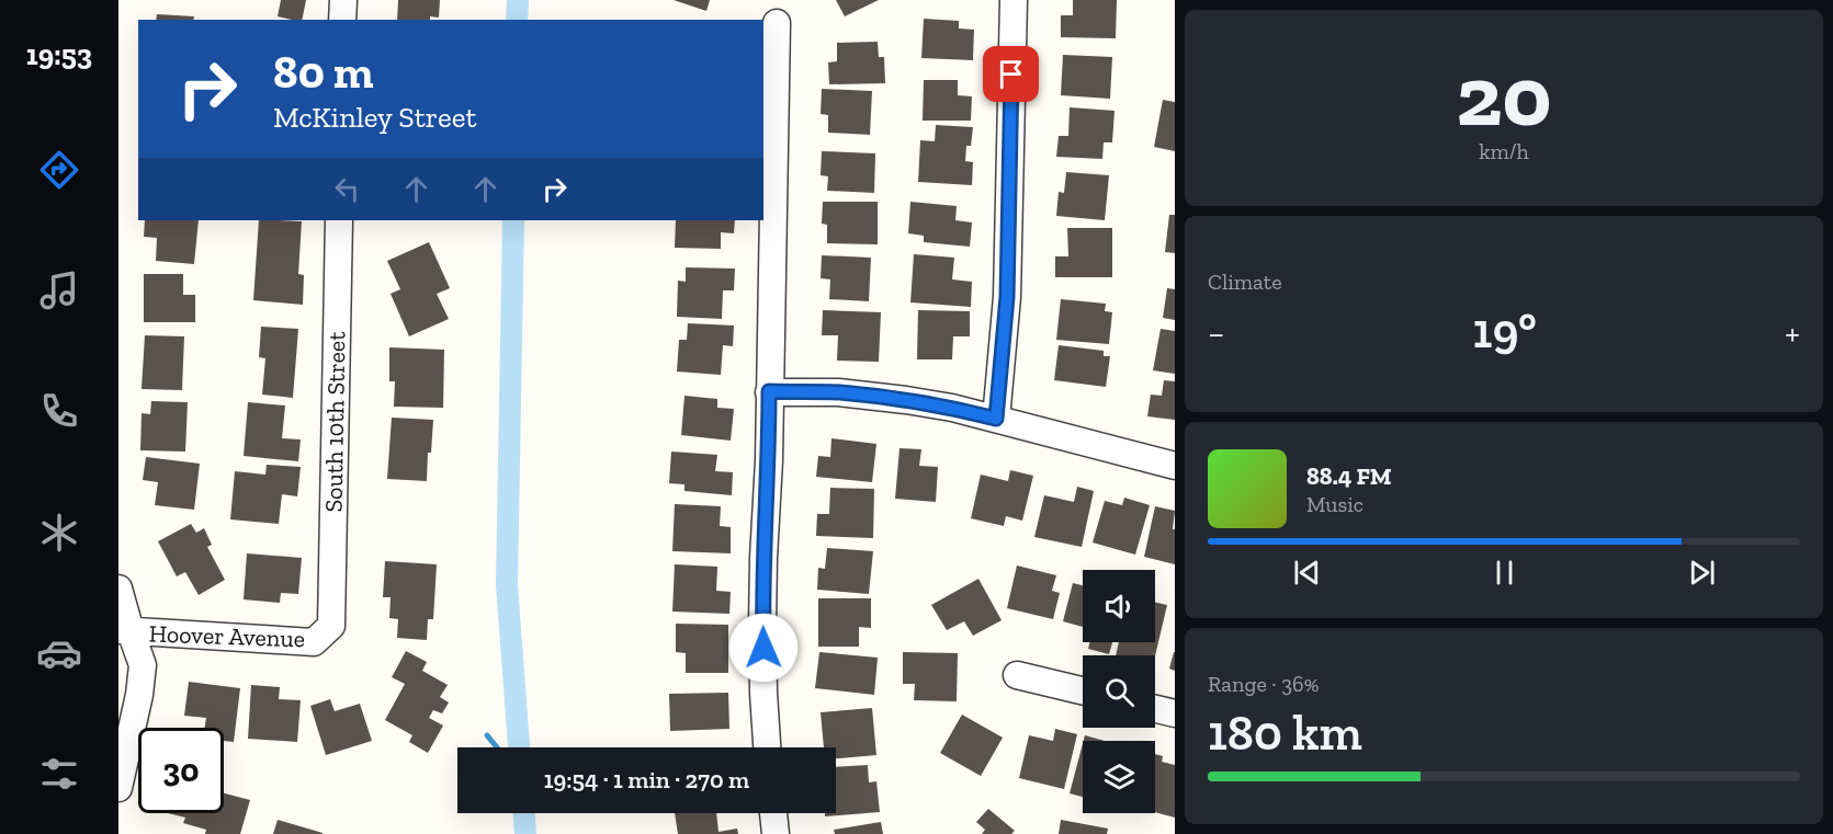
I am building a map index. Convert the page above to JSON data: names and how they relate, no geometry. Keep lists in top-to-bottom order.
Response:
{
  "streets": {
    "street": ["South 10th Street", "Hoover Avenue"]
  },
  "crossings": [
    ["South 10th Street", "Hoover Avenue"]
  ],
  "page": {
    "tabs": "19:53",
    "tile": [
      ["20", "km/h"],
      "Climate",
      ["Range · 36%", "180 km"]
    ],
    "turn": ["80 m", "McKinley Street"],
    "heat": ["−", "19°", "+"],
    "song": ["88.4 FM", "Music"],
    "limit": "30",
    "trip": "19:54 · 1 min · 270 m"
  }
}
